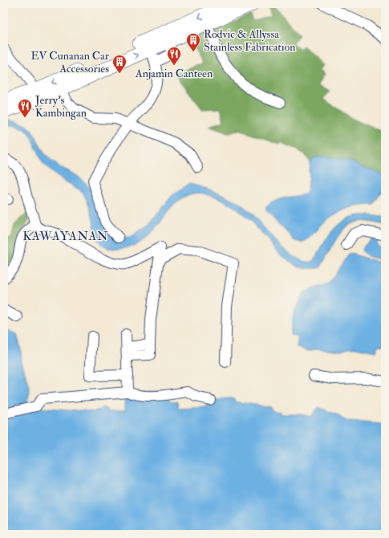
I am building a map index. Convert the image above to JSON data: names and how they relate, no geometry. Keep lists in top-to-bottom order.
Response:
{
  "districts": ["KAWAYANAN"],
  "places": {
    "building": ["Rodvic & Allyssa Stainless Fabrication", "EV Cunanan Car Accessories"],
    "restaurant": ["Anjamin Canteen", "Jerry's Kambingan"]
  }
}
